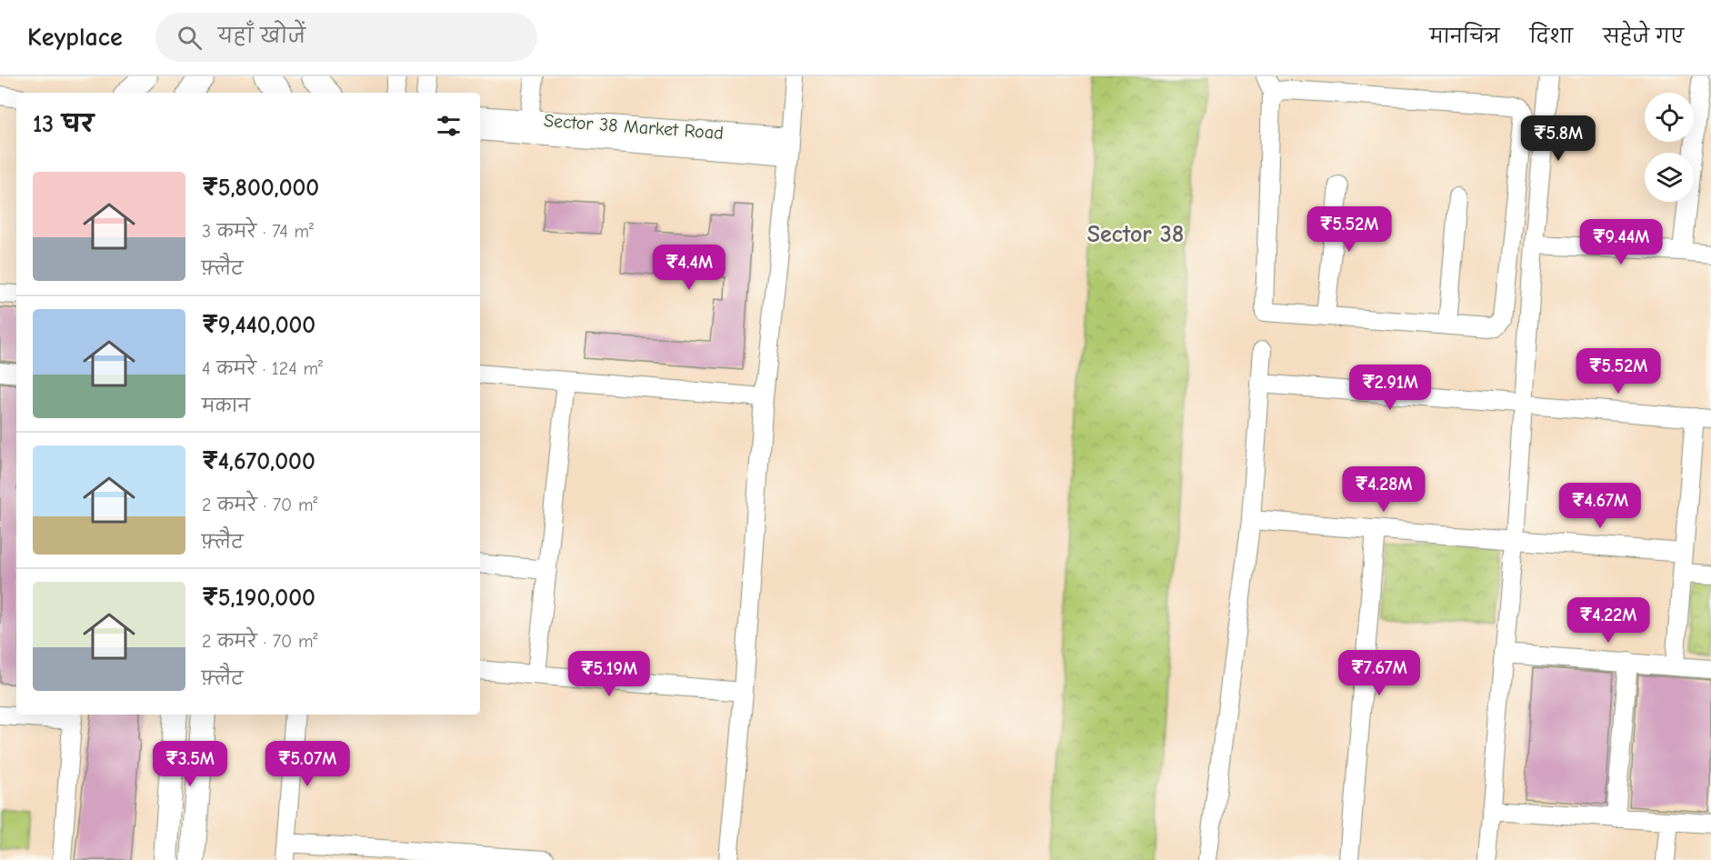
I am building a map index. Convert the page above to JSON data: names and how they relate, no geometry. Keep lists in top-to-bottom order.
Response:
{
  "streets": {
    "street": ["Sector 38 Market Road"]
  },
  "districts": ["Sector 38"],
  "page": {
    "header": "Keyplace",
    "search": "यहाँ खोजें",
    "nav": ["मानचित्र", "दिशा", "सहेजे गए"],
    "heading": "13 घर",
    "price": [
      "₹5.8M",
      "₹5.52M",
      "₹9.44M",
      "₹4.4M",
      "₹5.52M",
      "₹2.91M",
      "₹4.28M",
      "₹4.67M",
      "₹4.22M",
      "₹7.67M",
      "₹5.19M",
      "₹3.5M",
      "₹5.07M"
    ],
    "list": [
      {
        "name": "₹5,800,000",
        "note": "3 कमरे · 74 m² · फ़्लैट"
      },
      {
        "name": "₹9,440,000",
        "note": "4 कमरे · 124 m² · मकान"
      },
      {
        "name": "₹4,670,000",
        "note": "2 कमरे · 70 m² · फ़्लैट"
      },
      {
        "name": "₹5,190,000",
        "note": "2 कमरे · 70 m² · फ़्लैट"
      }
    ]
  }
}
